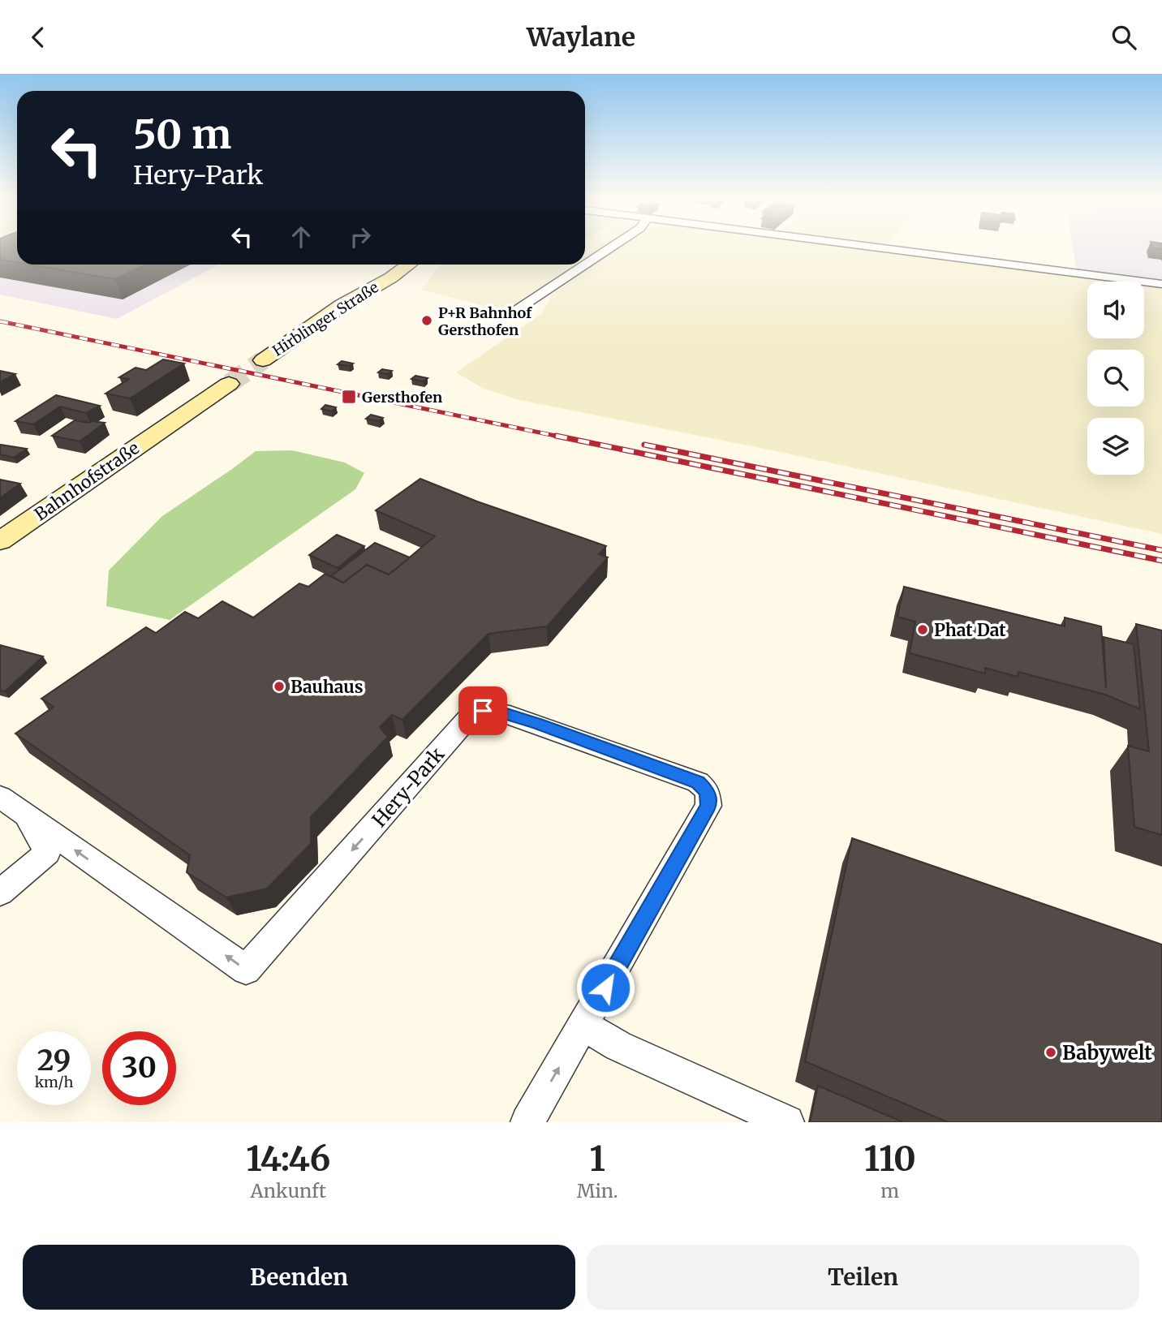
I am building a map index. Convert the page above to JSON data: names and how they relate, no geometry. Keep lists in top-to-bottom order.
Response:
{
  "streets": {
    "main road": ["Hirblinger Straße", "Bahnhofstraße"],
    "street": ["Hery-Park"]
  },
  "places": {
    "other": [
      "P+R Bahnhof Gersthofen",
      "Phat Dat",
      "Bauhaus",
      "Babywelt"
    ],
    "transit": ["Gersthofen"]
  },
  "page": {
    "header": "Waylane",
    "turn": ["50 m", "Hery-Park"],
    "speed": "29 km/h",
    "limit": "30",
    "eta": [
      "14:46",
      "Ankunft",
      "1",
      "Min.",
      "110",
      "m"
    ],
    "buttons": ["Beenden", "Teilen"]
  }
}
